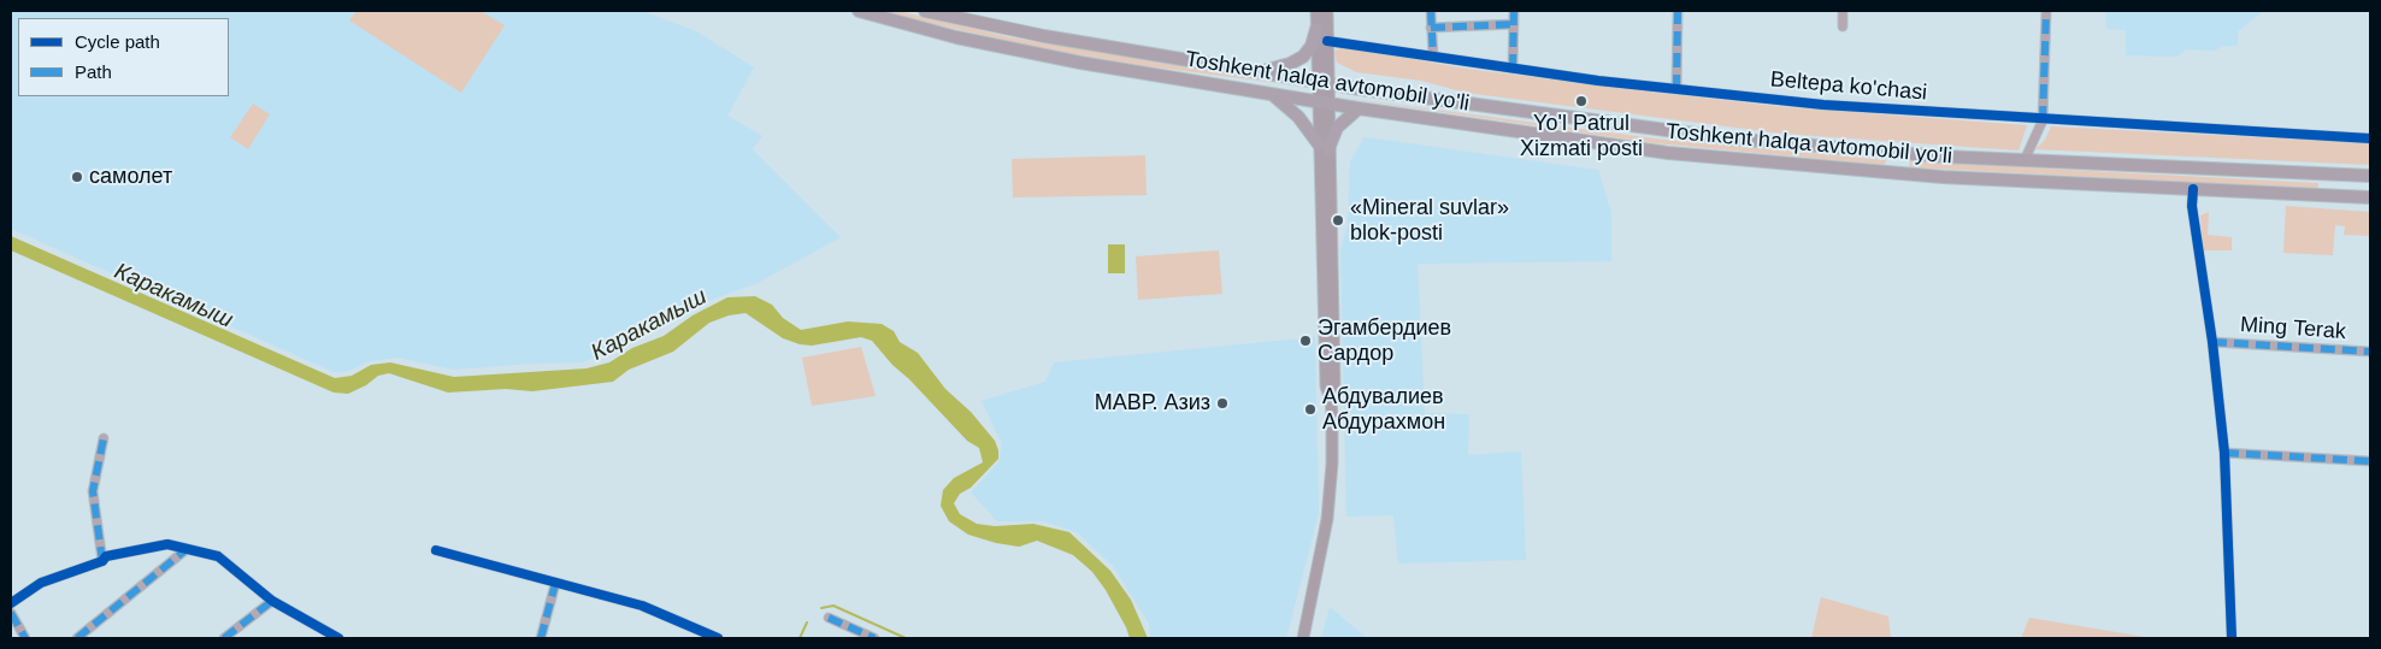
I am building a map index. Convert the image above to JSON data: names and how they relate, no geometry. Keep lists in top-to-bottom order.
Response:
{
  "streets": {
    "highway": ["Toshkent halqa avtomobil yo'li"],
    "street": ["Beltepa ko'chasi", "Ming Terak"]
  },
  "water": ["Каракамыш"],
  "places": [
    "Yo'l Patrul Xizmati posti",
    "самолет",
    "«Mineral suvlar» blok-posti",
    "Эгамбердиев Сардор",
    "МАВР. Азиз",
    "Абдувалиев Абдурахмон"
  ],
  "legend": ["Cycle path", "Path"]
}
